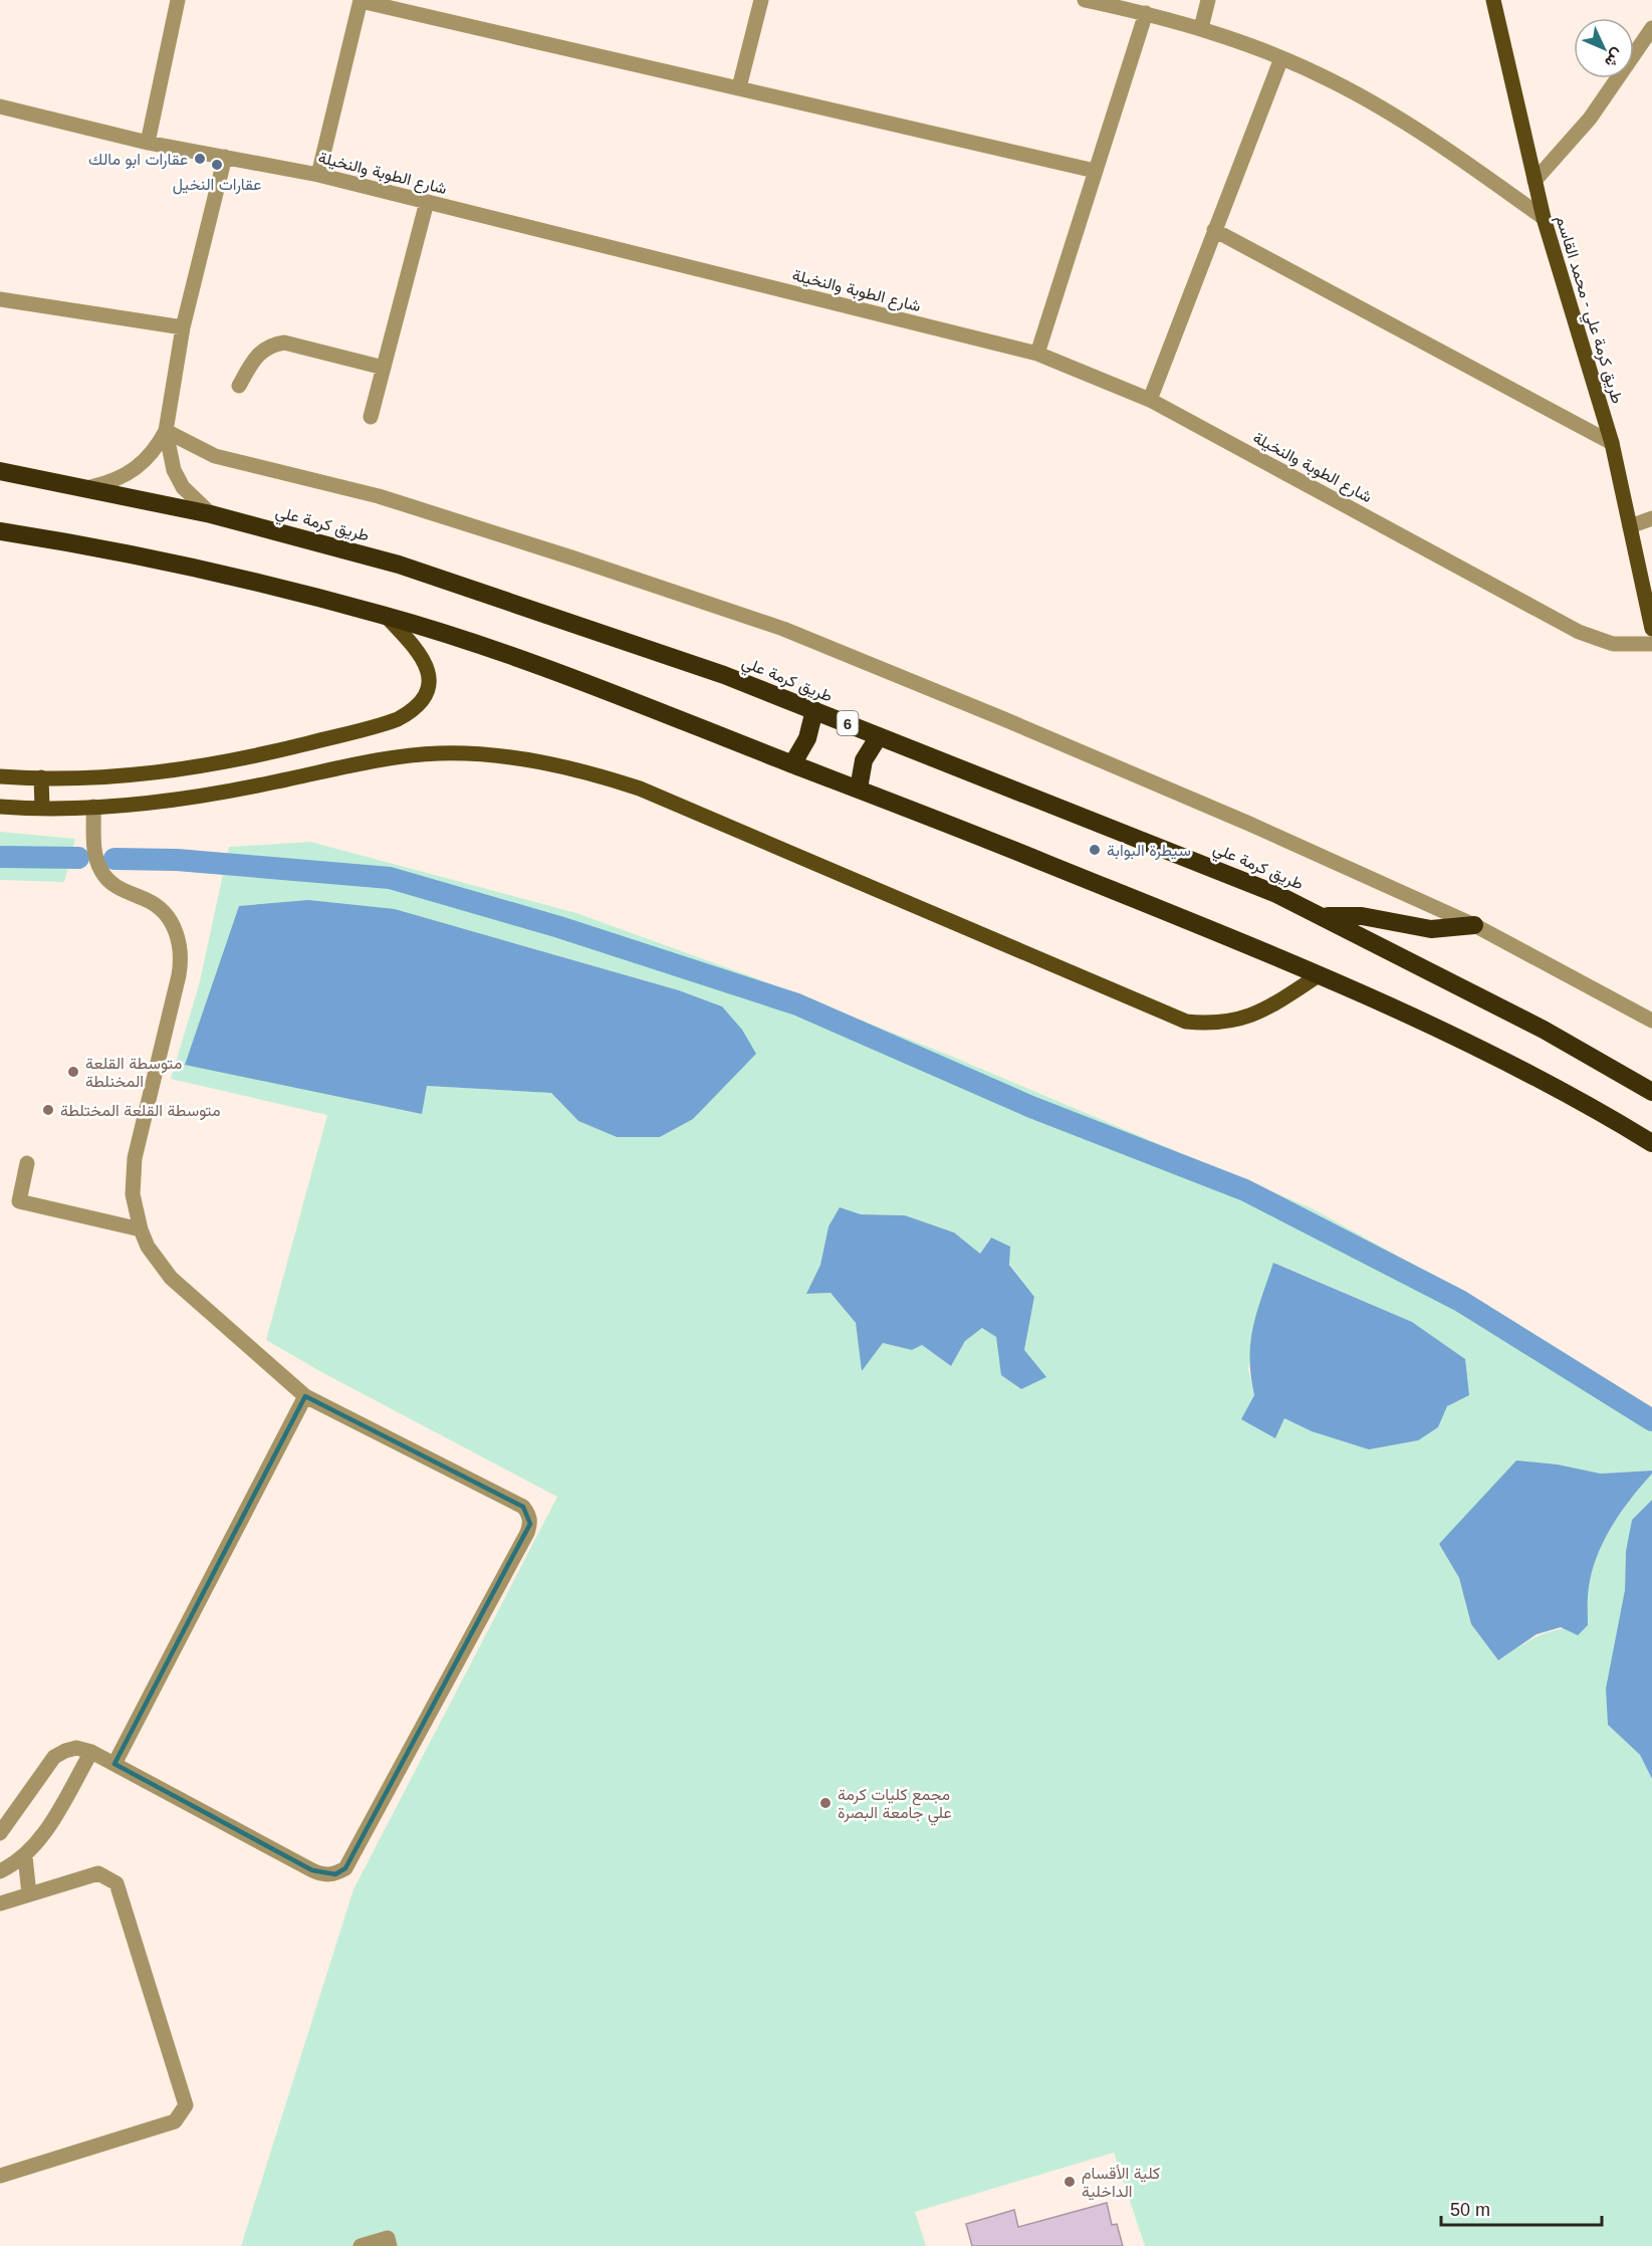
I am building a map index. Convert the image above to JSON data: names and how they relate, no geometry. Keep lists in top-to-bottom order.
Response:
{
  "streets": {
    "highway": ["طريق كرمة علي", "6"],
    "main road": ["طريق كرمة علي - محمد القاسم"],
    "street": ["شارع الطوبة والنخيلة"]
  },
  "places": [
    "عقارات ابو مالك",
    "عقارات النخيل",
    "سيطرة البوابة",
    "متوسطة القلعة المخنلطة",
    "متوسطة القلعة المختلطة",
    "مجمع كليات كرمة علي جامعة البصرة",
    "كلية الأقسام الداخلية"
  ],
  "scale_bar": "50 m",
  "north": "bottom right"
}
